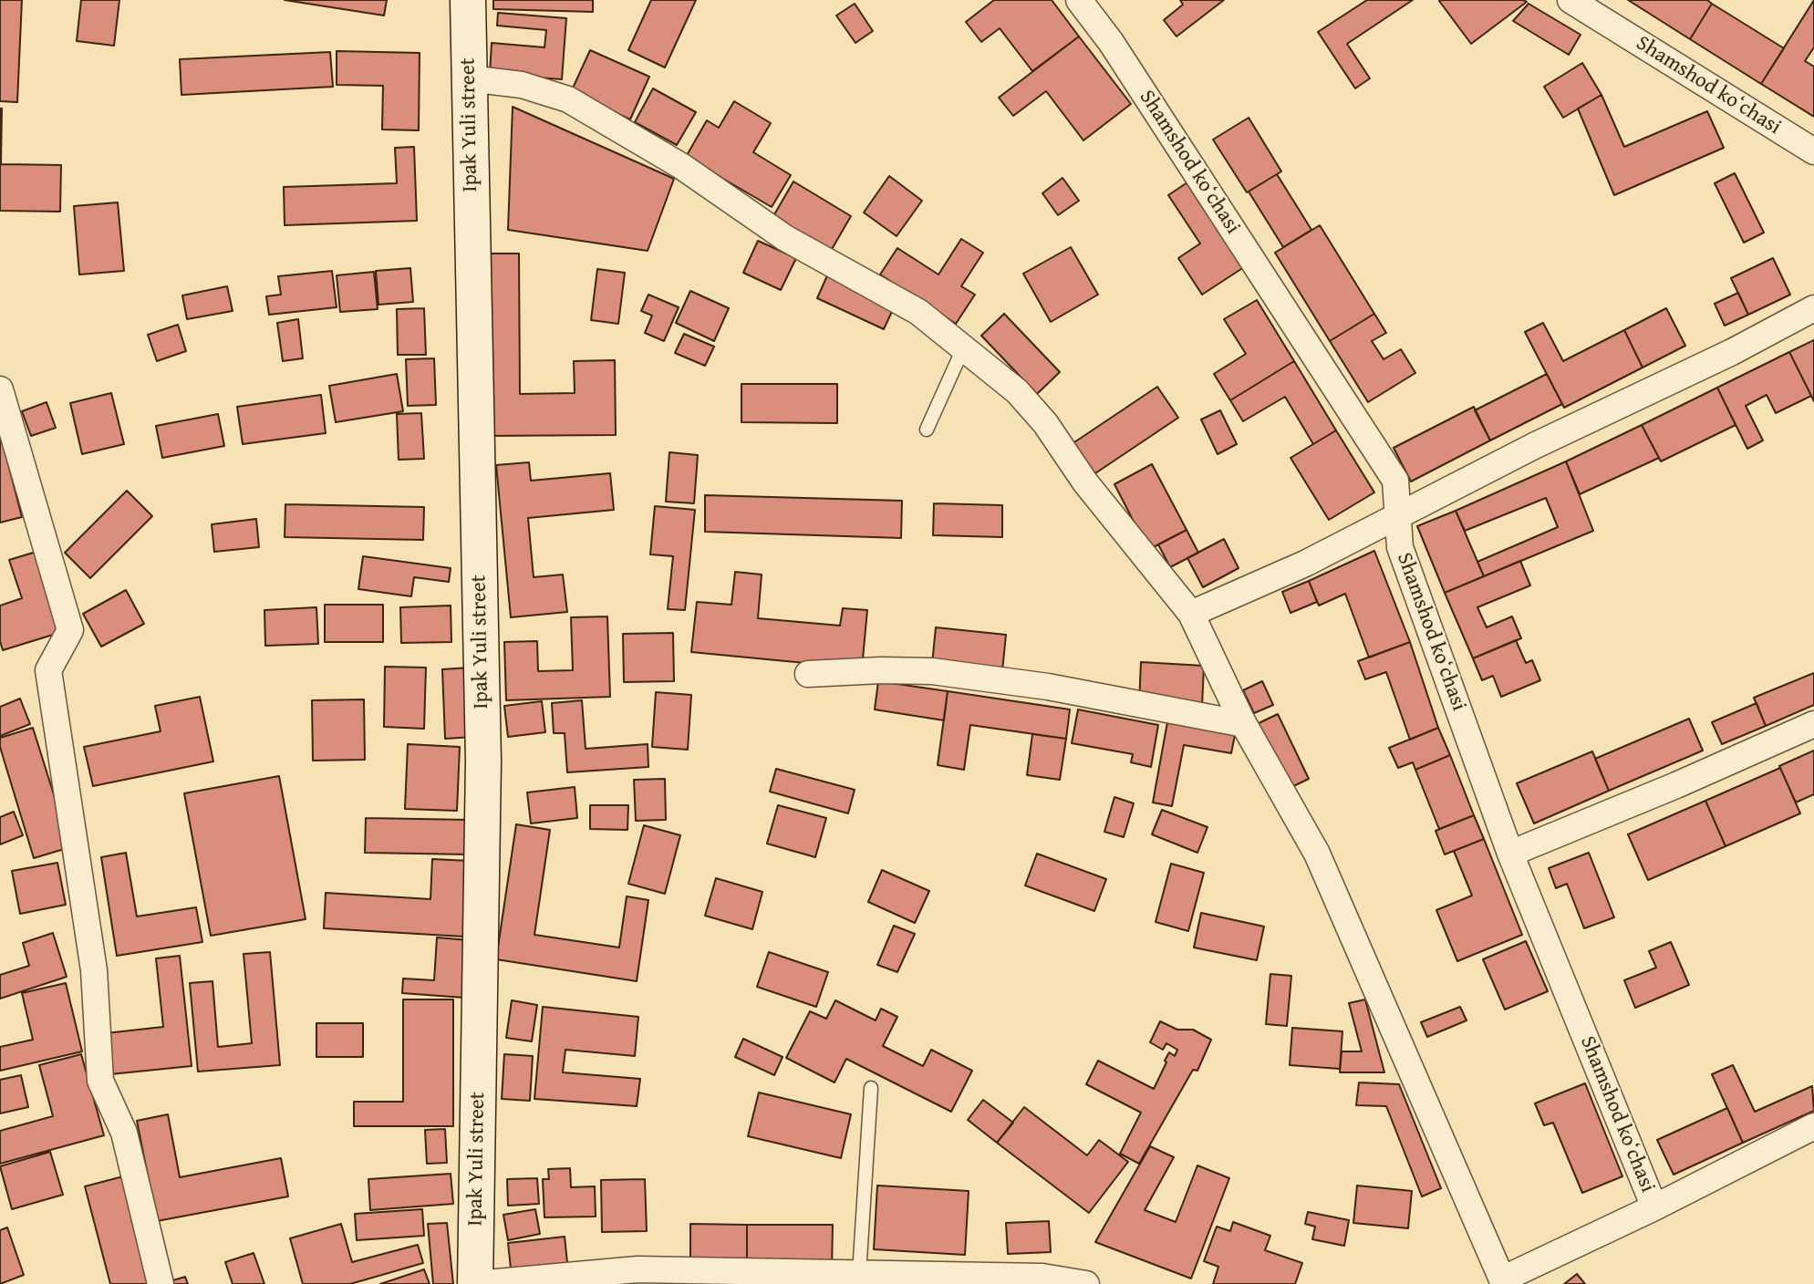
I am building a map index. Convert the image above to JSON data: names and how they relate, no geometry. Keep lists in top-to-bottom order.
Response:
{
  "streets": {
    "main road": ["Ipak Yuli street"],
    "street": ["Shamshod koʻchasi"]
  }
}
